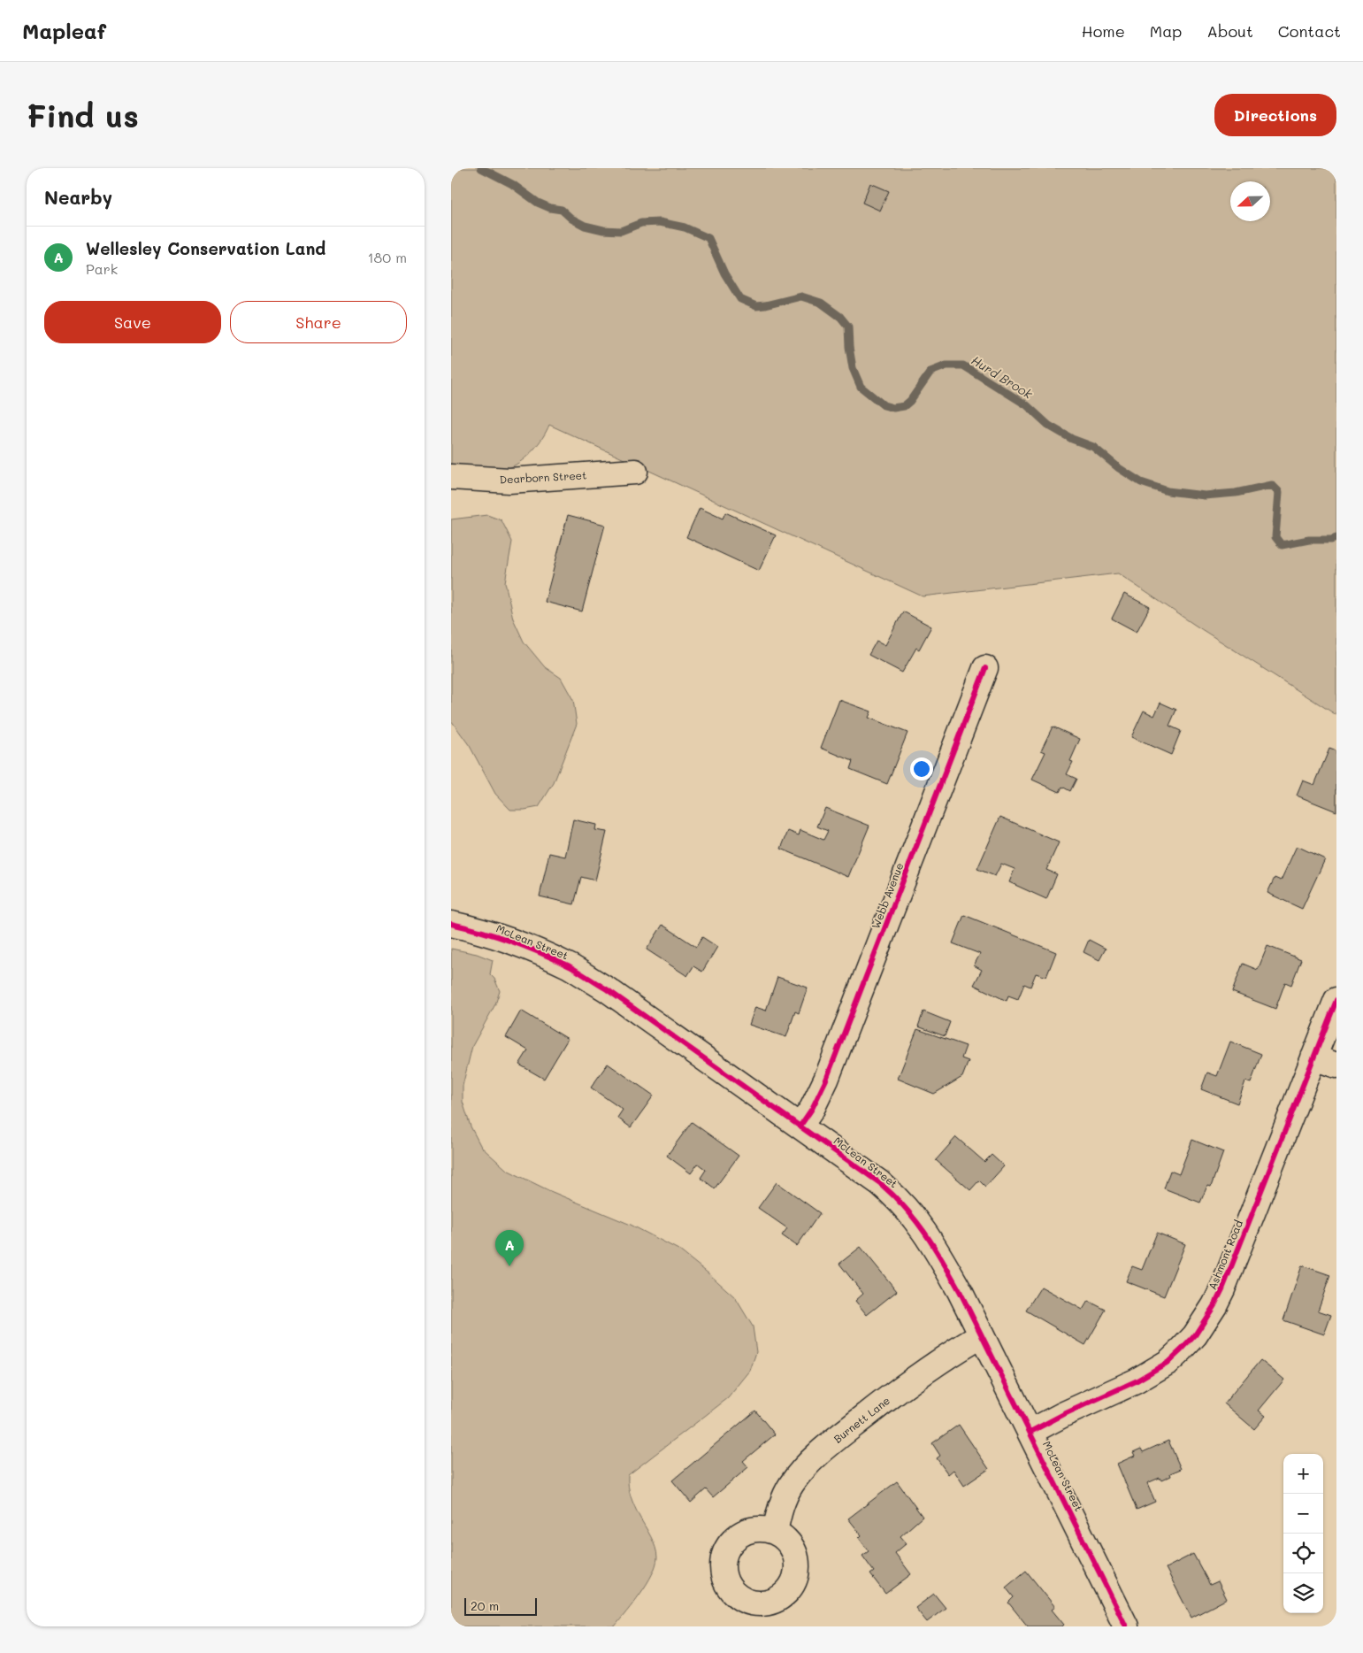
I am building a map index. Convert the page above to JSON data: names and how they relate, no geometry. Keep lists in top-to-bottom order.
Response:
{
  "streets": {
    "street": [
      "Dearborn Street",
      "Webb Avenue",
      "McLean Street",
      "Ashmont Road",
      "Burnett Lane"
    ]
  },
  "crossings": [
    ["Webb Avenue", "McLean Street"],
    ["McLean Street", "Ashmont Road"],
    ["McLean Street", "Burnett Lane"]
  ],
  "water": ["Hurd Brook"],
  "scale_bar": "20 m",
  "north": "left",
  "page": {
    "header": "Mapleaf",
    "nav": [
      "Home",
      "Map",
      "About",
      "Contact"
    ],
    "buttons": [
      "Directions",
      ["Save", "Share"]
    ],
    "title": "Find us",
    "heading": "Nearby",
    "list": [
      {
        "mark": "A",
        "name": "Wellesley Conservation Land",
        "note": "Park",
        "value": "180 m"
      }
    ],
    "pins": "A",
    "map_buttons": ["+", "−"],
    "scale": "20 m"
  }
}
